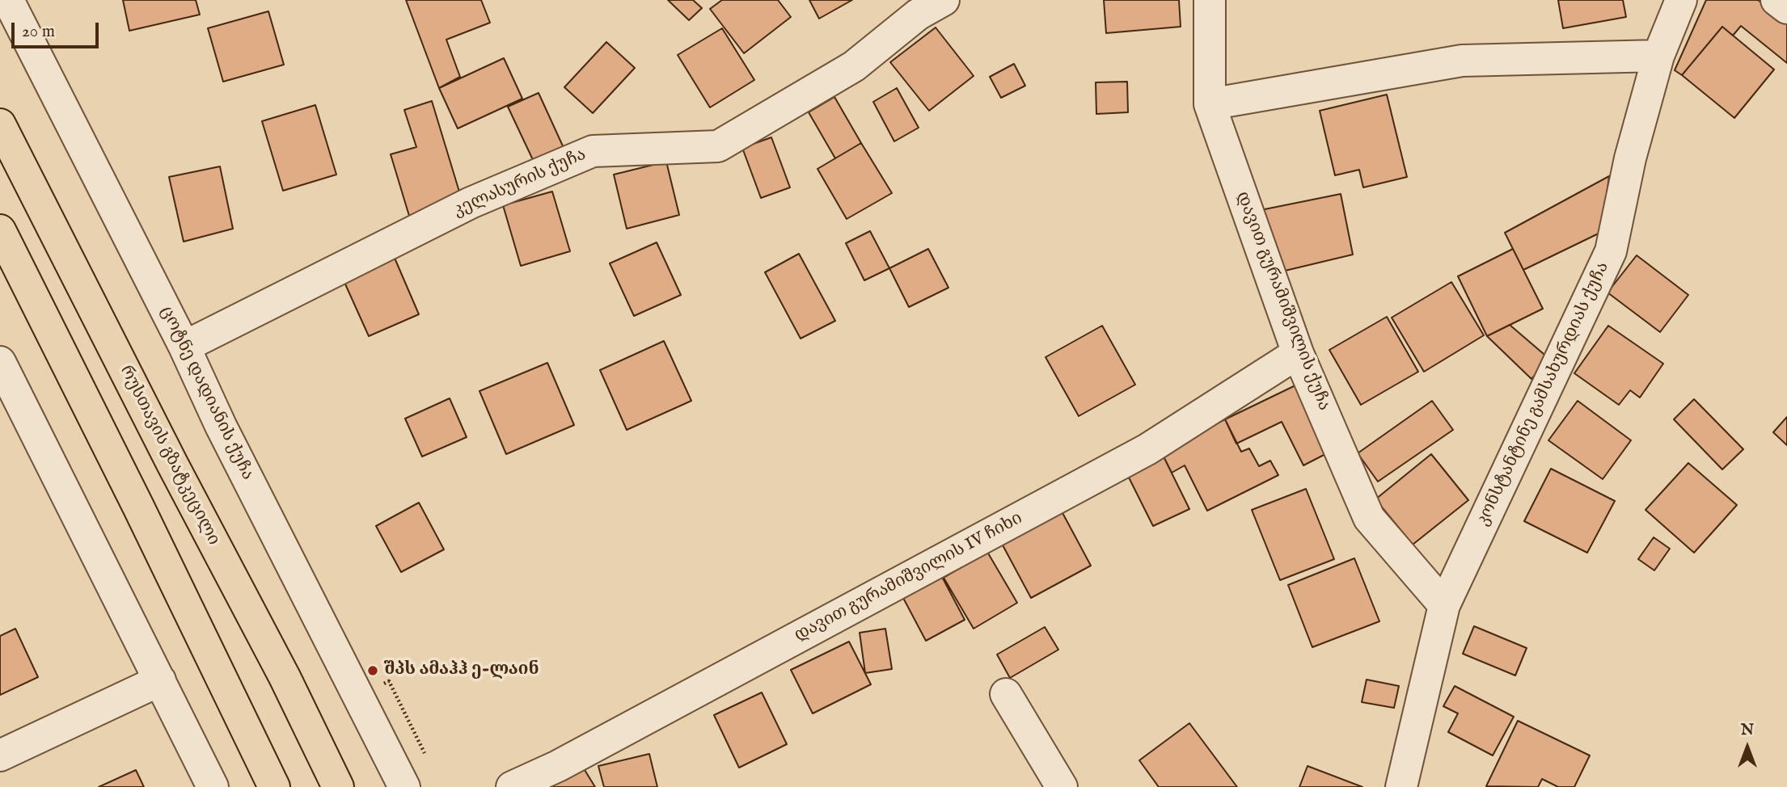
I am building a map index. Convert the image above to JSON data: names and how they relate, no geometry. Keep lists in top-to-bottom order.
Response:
{
  "streets": {
    "highway": ["რუსთავის გზატკეცილი"],
    "street": [
      "კელასურის ქუჩა",
      "დავით გურამიშვილის ქუჩა",
      "ცოტნე დადიანის ქუჩა",
      "კონსტანტინე გამსახურდიას ქუჩა",
      "დავით გურამიშვილის IV ჩიხი"
    ]
  },
  "crossings": [
    ["კელასურის ქუჩა", "ცოტნე დადიანის ქუჩა"],
    ["დავით გურამიშვილის ქუჩა", "კონსტანტინე გამსახურდიას ქუჩა"],
    ["დავით გურამიშვილის ქუჩა", "დავით გურამიშვილის IV ჩიხი"]
  ],
  "places": ["შპს ამაჰჰ ე-ლაინ"],
  "scale_bar": "20 m",
  "north": "top"
}
